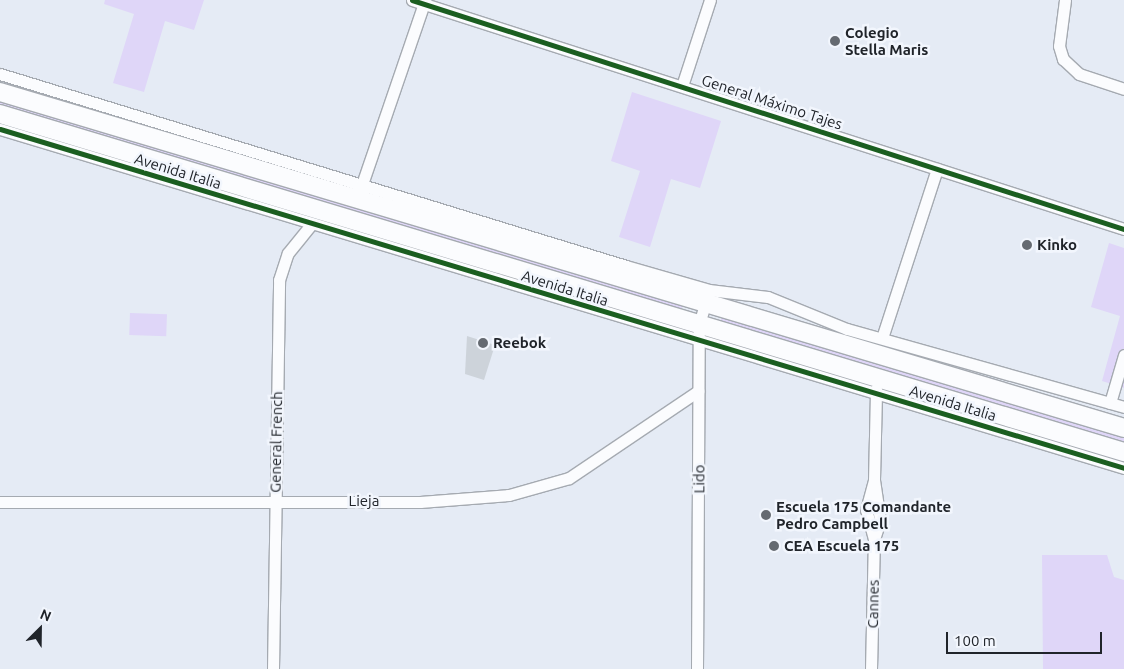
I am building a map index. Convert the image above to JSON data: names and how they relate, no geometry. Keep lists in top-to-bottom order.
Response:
{
  "streets": {
    "main road": ["Avenida Italia"],
    "street": [
      "General Máximo Tajes",
      "General French",
      "Lido",
      "Lieja",
      "Cannes"
    ]
  },
  "crossings": [
    ["Avenida Italia", "General French"],
    ["Avenida Italia", "Lido"],
    ["Avenida Italia", "Cannes"],
    ["General French", "Lieja"],
    ["Lido", "Lieja"]
  ],
  "places": [
    "Colegio Stella Maris",
    "Kinko",
    "Reebok",
    "Escuela 175 Comandante Pedro Campbell",
    "CEA Escuela 175"
  ],
  "scale_bar": "100 m",
  "north": "top right"
}
